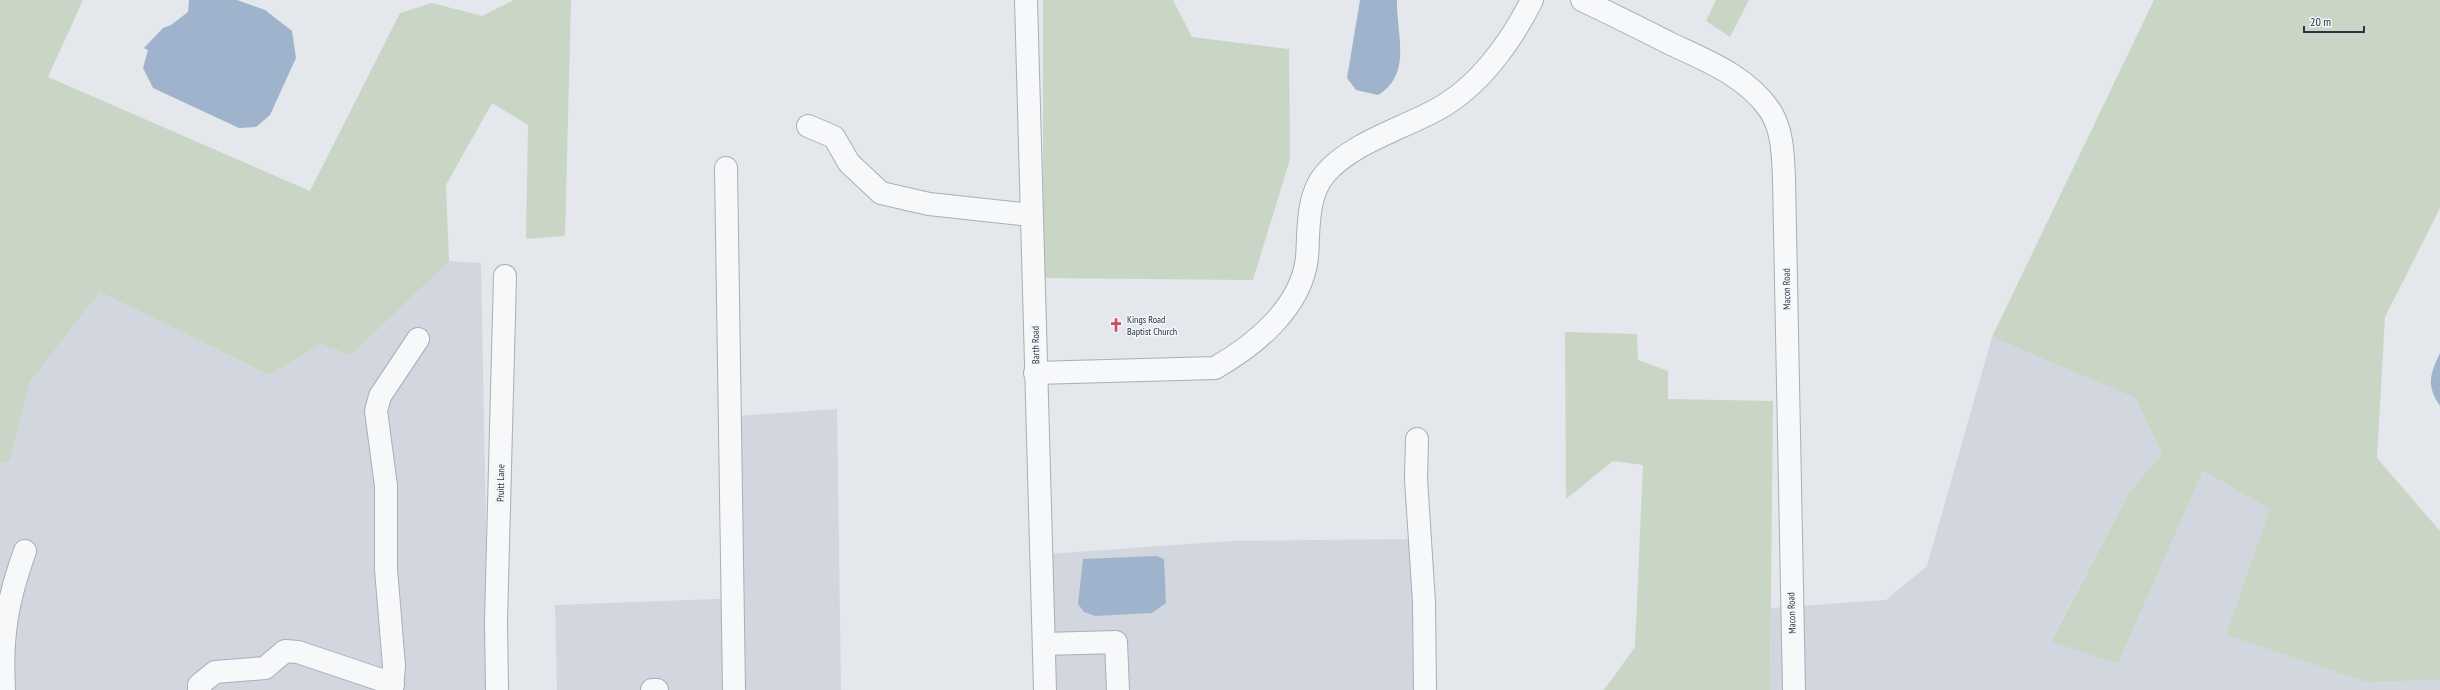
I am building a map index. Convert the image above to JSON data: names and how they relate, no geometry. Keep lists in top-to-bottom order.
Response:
{
  "streets": {
    "street": ["Macon Road", "Barth Road", "Pruitt Lane"]
  },
  "places": {
    "church": ["Kings Road Baptist Church"]
  },
  "scale_bar": "20 m"
}
